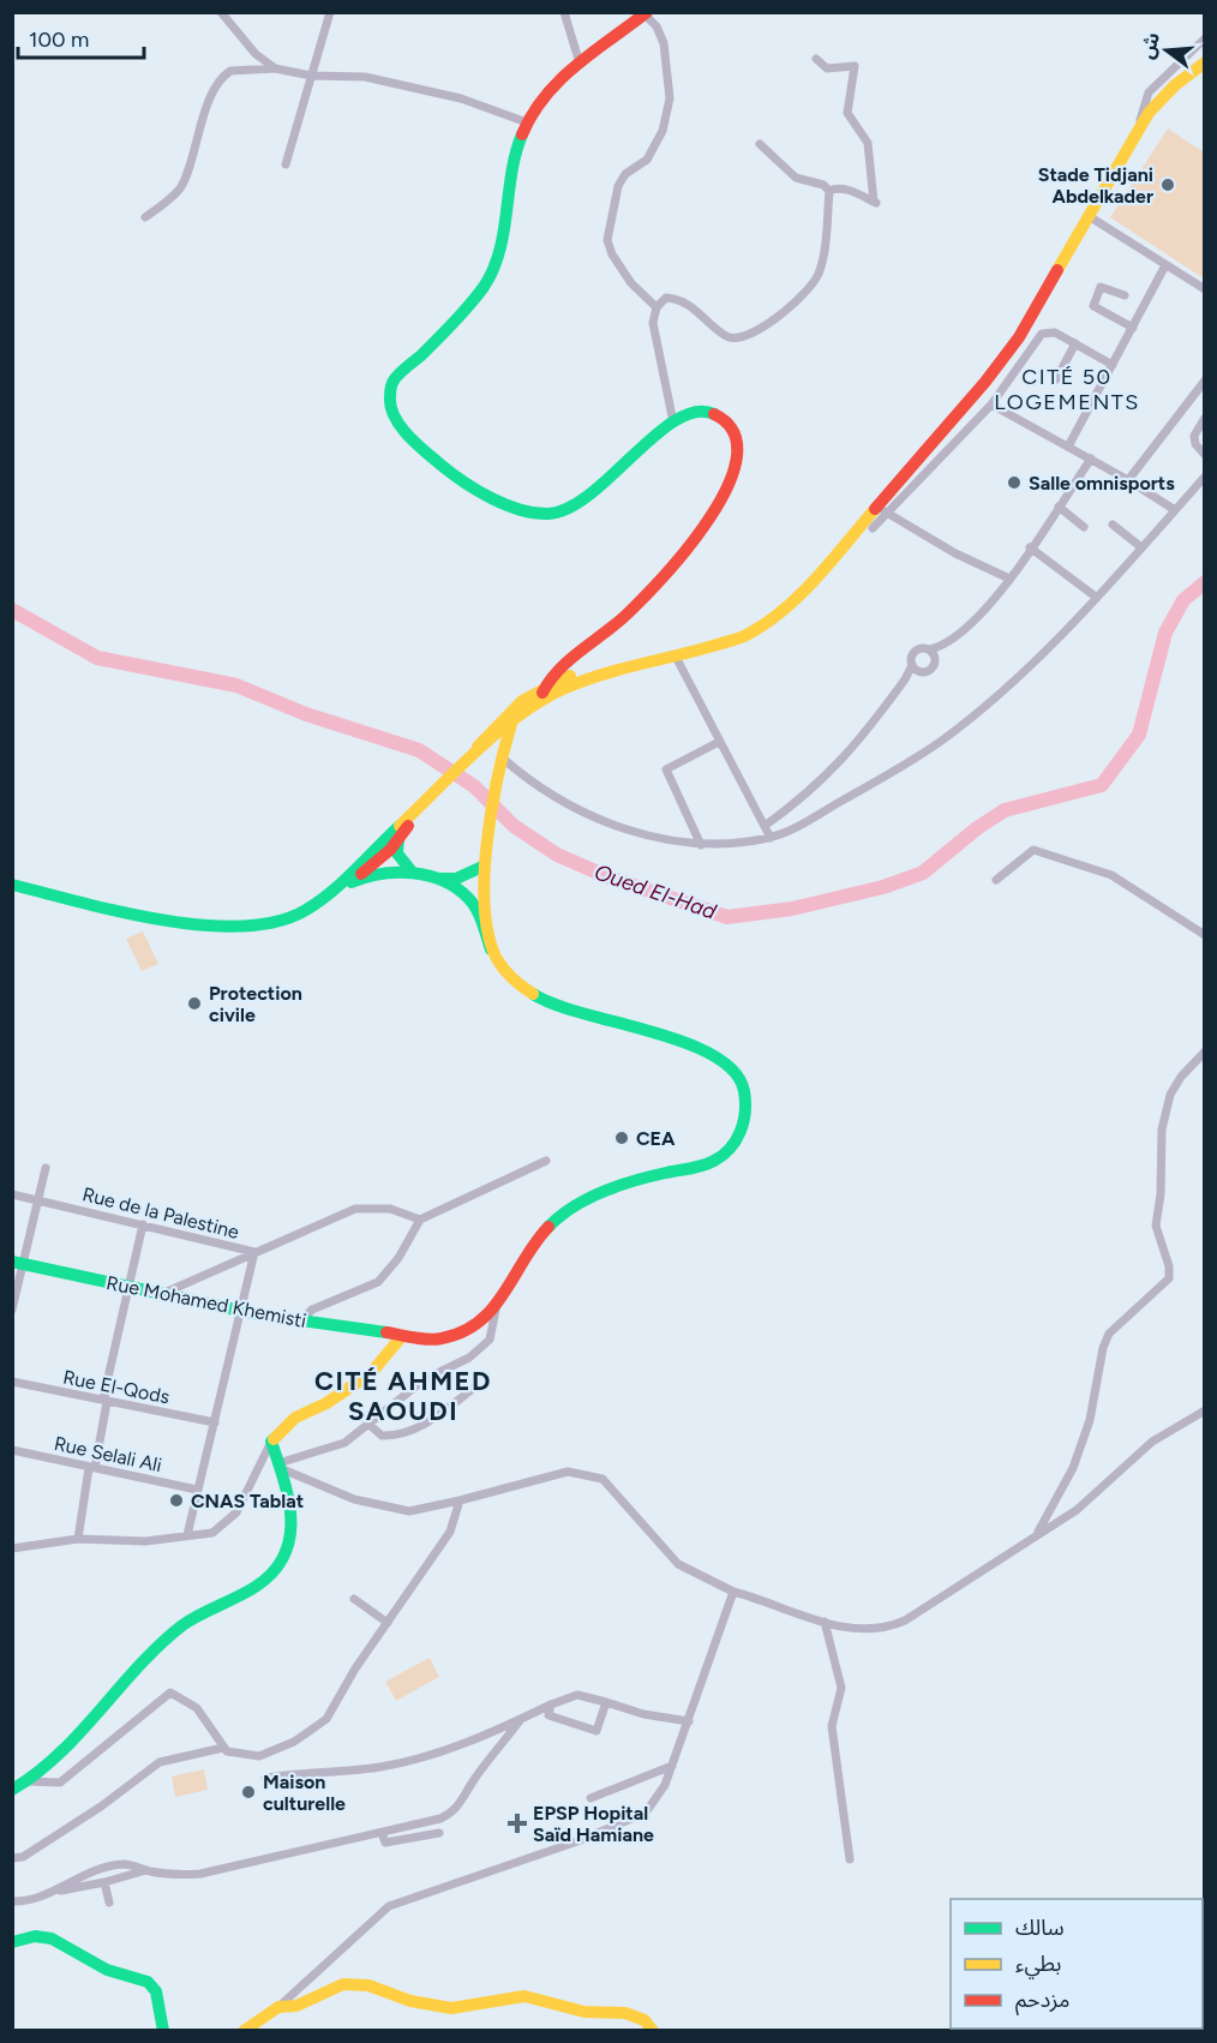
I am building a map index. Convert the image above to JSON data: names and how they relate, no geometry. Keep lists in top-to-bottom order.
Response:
{
  "streets": {
    "main road": ["Rue Mohamed Khemisti"],
    "street": ["Rue de la Palestine", "Rue El-Qods", "Rue Selali Ali"]
  },
  "districts": ["CITÉ 50 LOGEMENTS", "CITÉ AHMED SAOUDI"],
  "water": ["Oued El-Had"],
  "places": {
    "other": [
      "Stade Tidjani Abdelkader",
      "Salle omnisports",
      "Protection civile",
      "CEA",
      "CNAS Tablat",
      "Maison culturelle"
    ],
    "health": ["EPSP Hopital Saïd Hamiane"]
  },
  "legend": ["سالك", "بطيء", "مزدحم"],
  "scale_bar": "100 m",
  "north": "left"
}
